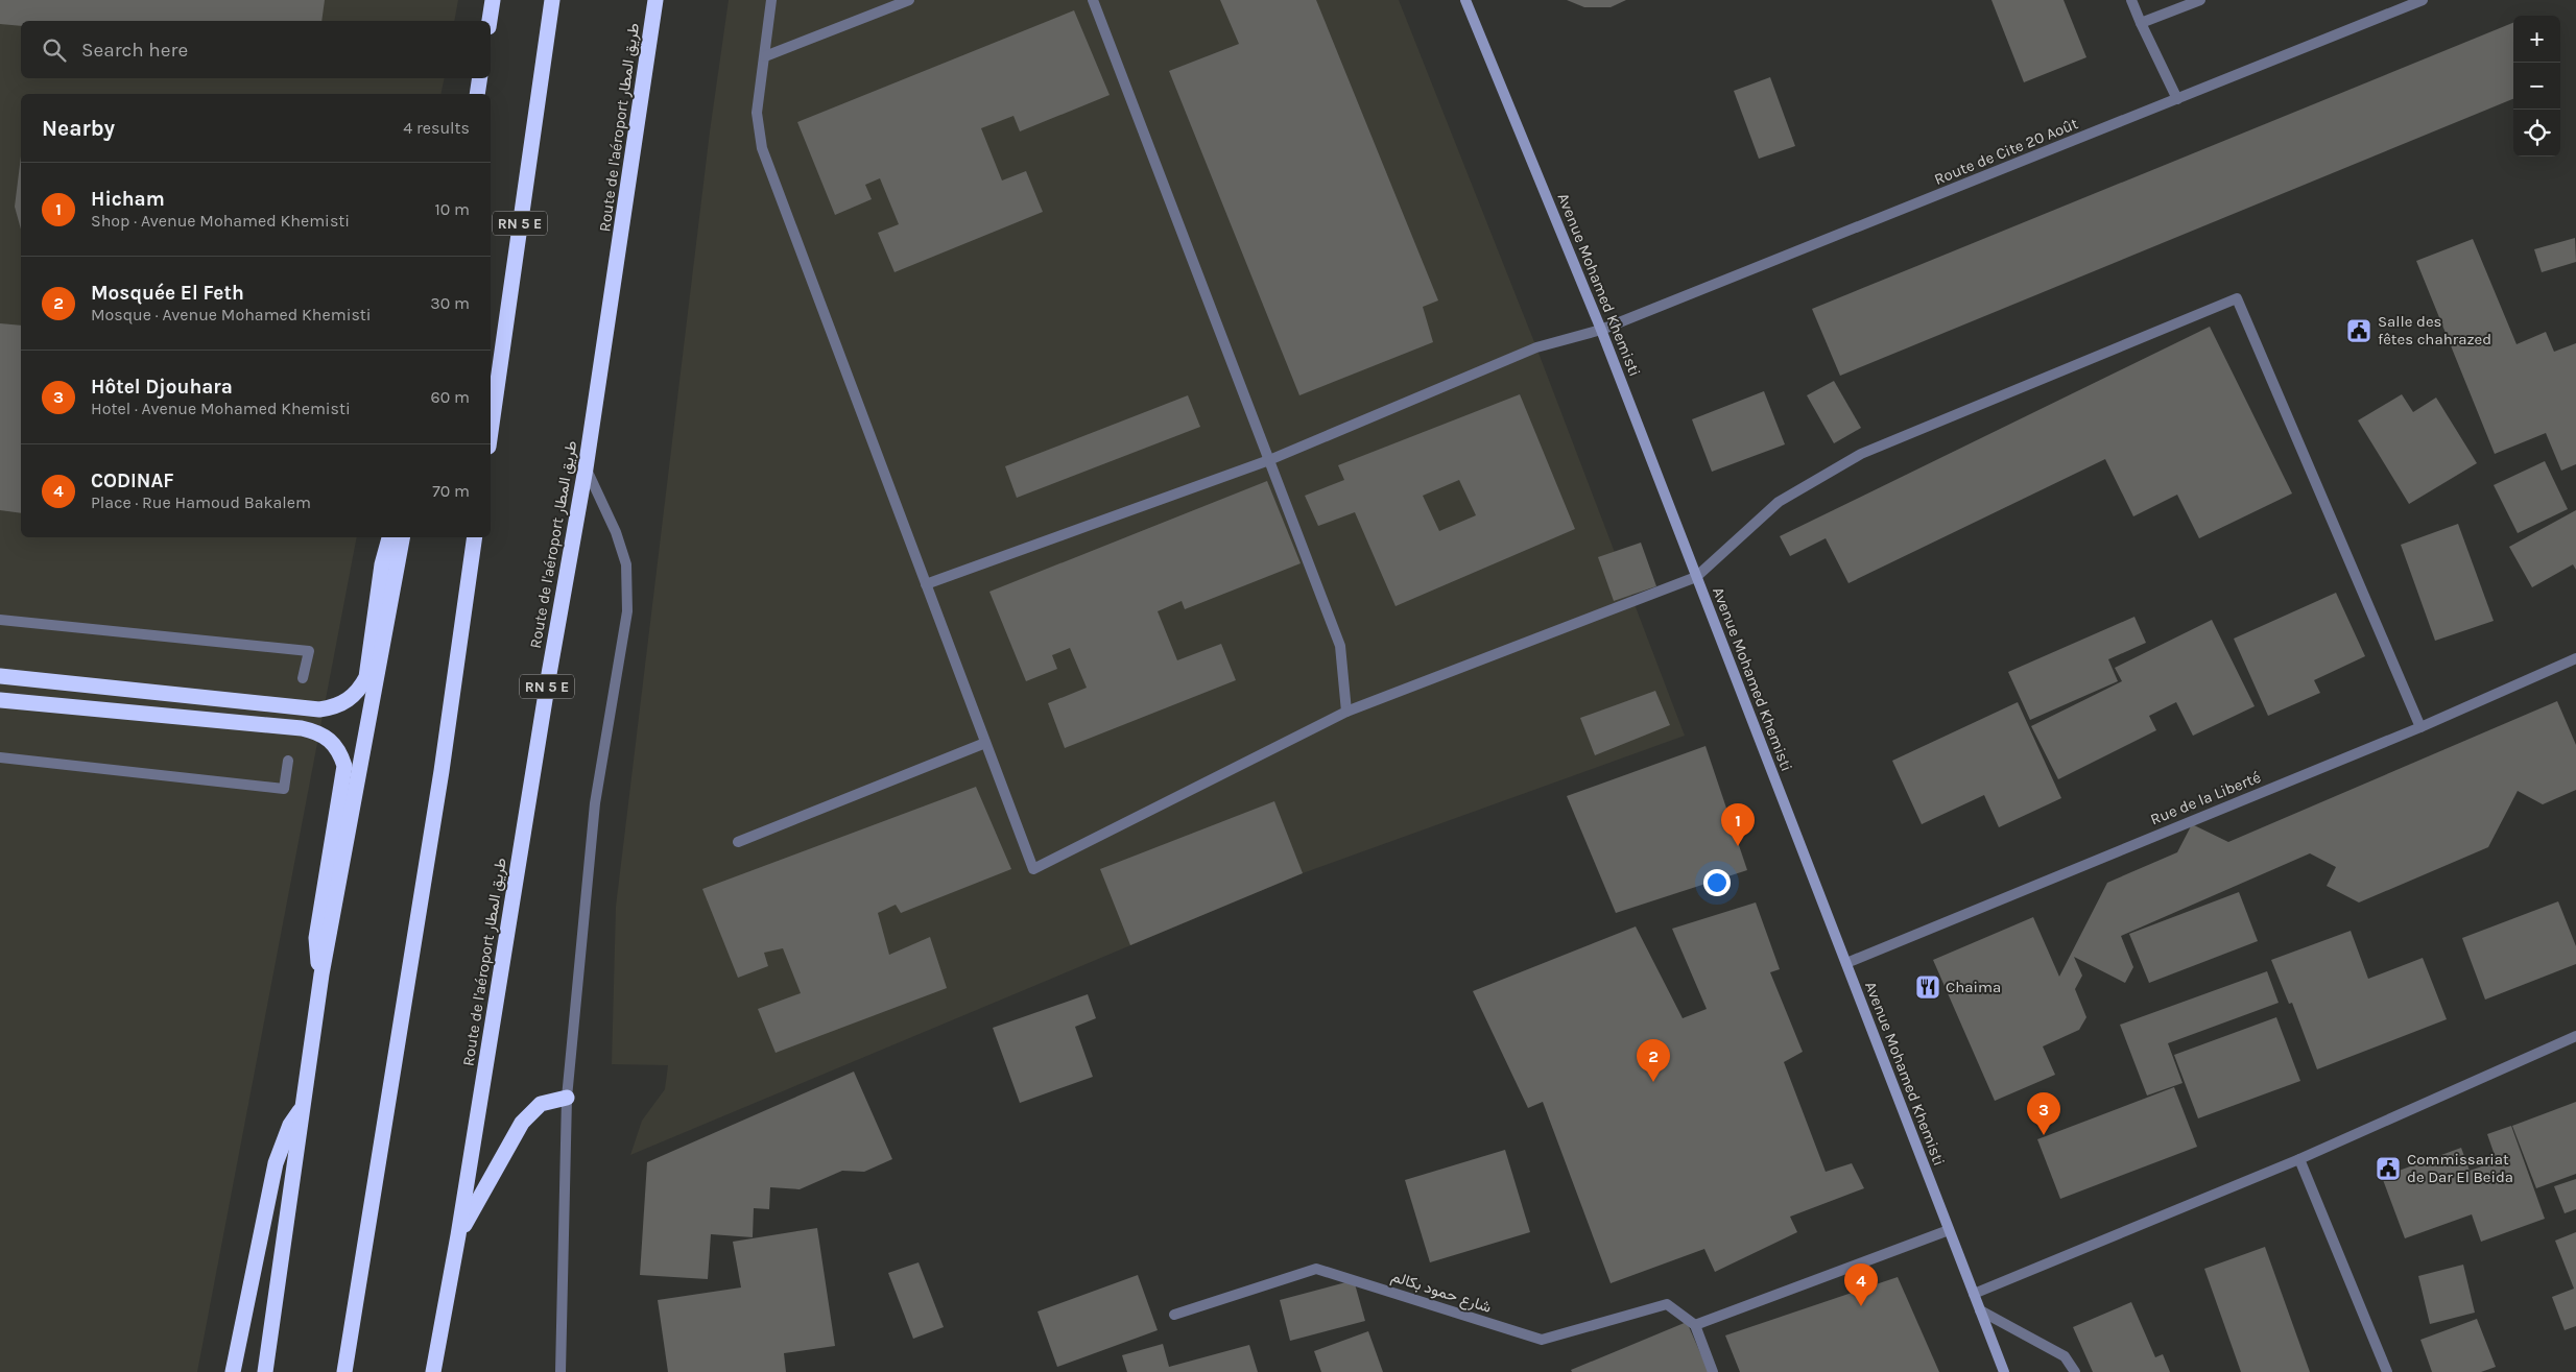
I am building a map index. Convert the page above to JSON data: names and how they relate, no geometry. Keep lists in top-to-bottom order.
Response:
{
  "streets": {
    "highway": ["Route de l'aéroport طريق المطار", "RN 5 E"],
    "main road": ["Avenue Mohamed Khemisti"],
    "street": ["Route de Cite 20 Août", "Rue de la Liberté", "شارع حمود بكالم"]
  },
  "crossings": [
    ["Route de Cite 20 Août", "Avenue Mohamed Khemisti"],
    ["Avenue Mohamed Khemisti", "Rue de la Liberté"]
  ],
  "places": {
    "public building": ["Salle des fêtes chahrazed", "Commissariat de Dar El Beida"],
    "restaurant": ["Chaima"]
  },
  "page": {
    "map_buttons": ["+", "−"],
    "search": "Search here",
    "heading": ["Nearby", "4 results"],
    "list": [
      {
        "mark": "1",
        "name": "Hicham",
        "note": "Shop · Avenue Mohamed Khemisti",
        "value": "10 m"
      },
      {
        "mark": "2",
        "name": "Mosquée El Feth",
        "note": "Mosque · Avenue Mohamed Khemisti",
        "value": "30 m"
      },
      {
        "mark": "3",
        "name": "Hôtel Djouhara",
        "note": "Hotel · Avenue Mohamed Khemisti",
        "value": "60 m"
      },
      {
        "mark": "4",
        "name": "CODINAF",
        "note": "Place · Rue Hamoud Bakalem",
        "value": "70 m"
      }
    ],
    "pins": [
      "1",
      "2",
      "3",
      "4"
    ]
  }
}
